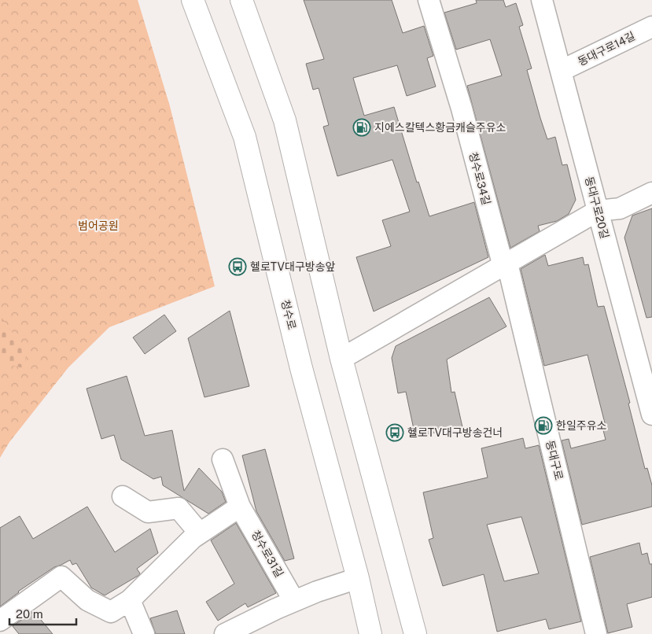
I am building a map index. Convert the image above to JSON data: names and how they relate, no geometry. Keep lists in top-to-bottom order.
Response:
{
  "streets": {
    "main road": ["청수로"],
    "street": [
      "동대구로14길",
      "청수로34길",
      "동대구로20길",
      "동대구로",
      "청수로31길"
    ]
  },
  "crossings": [
    ["동대구로14길", "동대구로20길"],
    ["청수로34길", "동대구로"]
  ],
  "parks": ["범어공원"],
  "places": {
    "fuel station": ["지에스칼텍스황금캐슬주유소", "한일주유소"],
    "bus stop": ["헬로TV대구방송앞", "헬로TV대구방송건너"]
  },
  "scale_bar": "20 m"
}
